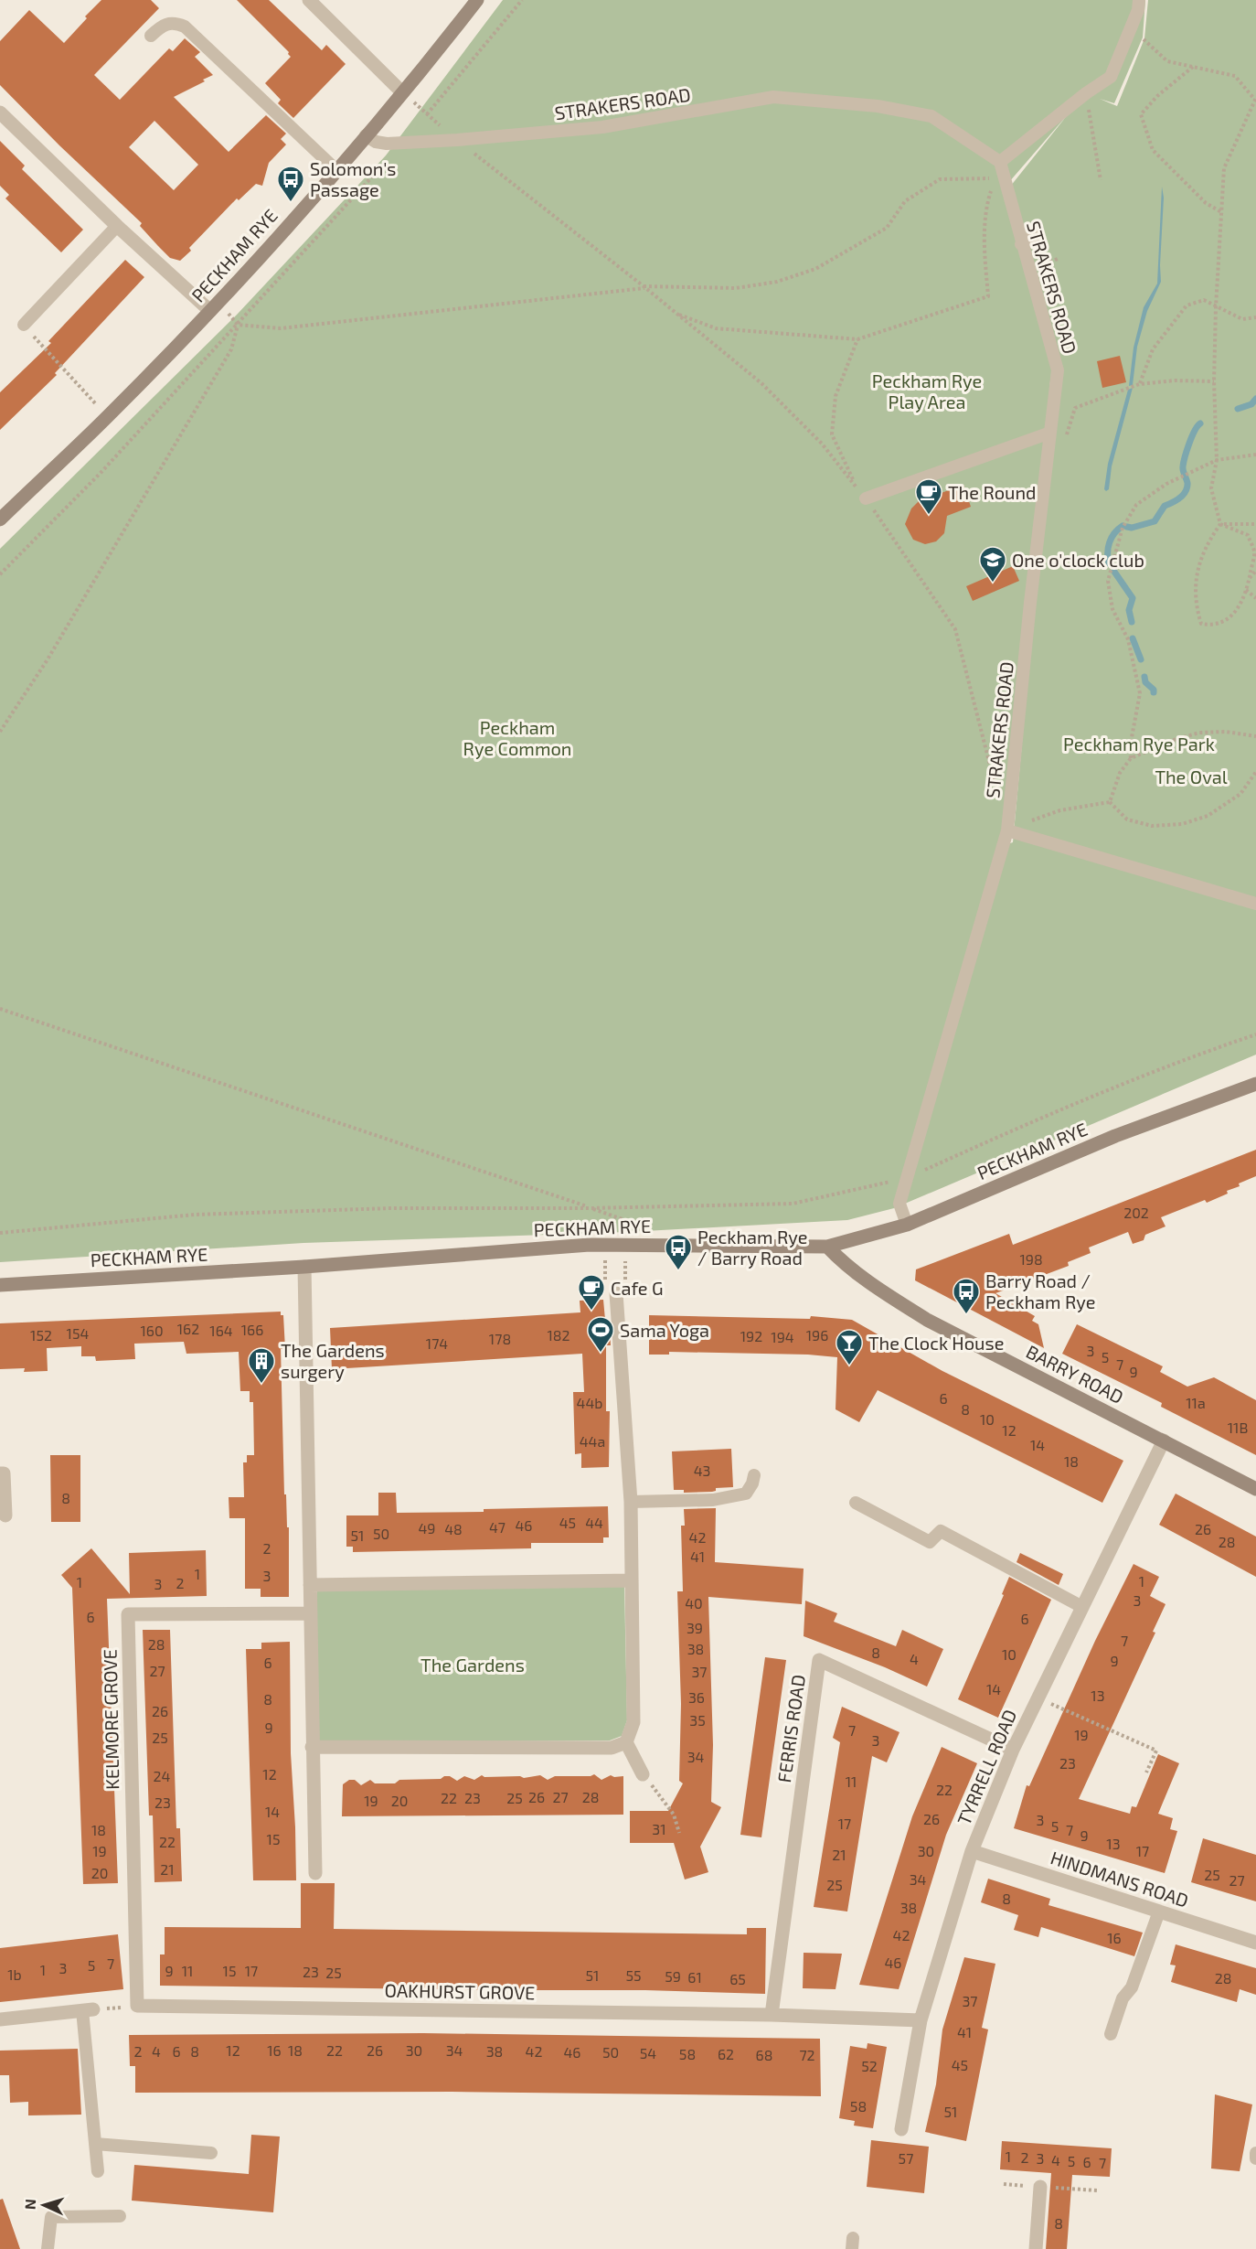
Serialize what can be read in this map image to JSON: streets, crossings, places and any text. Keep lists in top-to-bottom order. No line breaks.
{"streets":{"main road":["PECKHAM RYE","BARRY ROAD"],"street":["KELMORE GROVE","FERRIS ROAD","TYRRELL ROAD","HINDMANS ROAD","OAKHURST GROVE"],"lane":["STRAKERS ROAD"]},"crossings":[["STRAKERS ROAD","PECKHAM RYE"],["PECKHAM RYE","BARRY ROAD"],["BARRY ROAD","TYRRELL ROAD"],["KELMORE GROVE","OAKHURST GROVE"],["FERRIS ROAD","TYRRELL ROAD"],["FERRIS ROAD","OAKHURST GROVE"],["TYRRELL ROAD","HINDMANS ROAD"],["TYRRELL ROAD","OAKHURST GROVE"]],"parks":["Peckham Rye Play Area","Peckham Rye Common","Peckham Rye Park","The Oval","The Gardens"],"places":{"bus stop":["Solomon's Passage","Peckham Rye / Barry Road","Barry Road / Peckham Rye"],"cafe":["The Round","Cafe G"],"school or university":["One o'clock club"],"sports":["Sama Yoga"],"bar":["The Clock House"],"building":["The Gardens surgery"]},"house_numbers":["202","198","162","166","160","164","154","152","182","196","192","194","178","174","3","5","7","9","6","44b","11a","8","10","11B","12","44a","14","18","43","8","45","44","46","47","49","48","26","50","51","42","28","2","41","1","3","1","1","2","3","3","40","6","6","39","7","28","38","8","10","4","9","6","27","37","14","13","36","8","26","35","9","7","19","25","3","34","23","12","24","11","22","26","27","28","22","23","25","19","20","23","14","26","3","17","5","31","18","7","9","15","22","13","19","30","17","21","21","20","25","34","27","25","8","38","42","16","46","7","5","3","1","9","11","15","17","23","25","1b","51","55","59","61","28","65","37","41","12","16","18","22","26","30","34","2","4","6","8","38","42","46","50","54","58","62","68","72","45","52","58","51","1","2","57","3","4","5","6","7","8"],"north":"left"}
